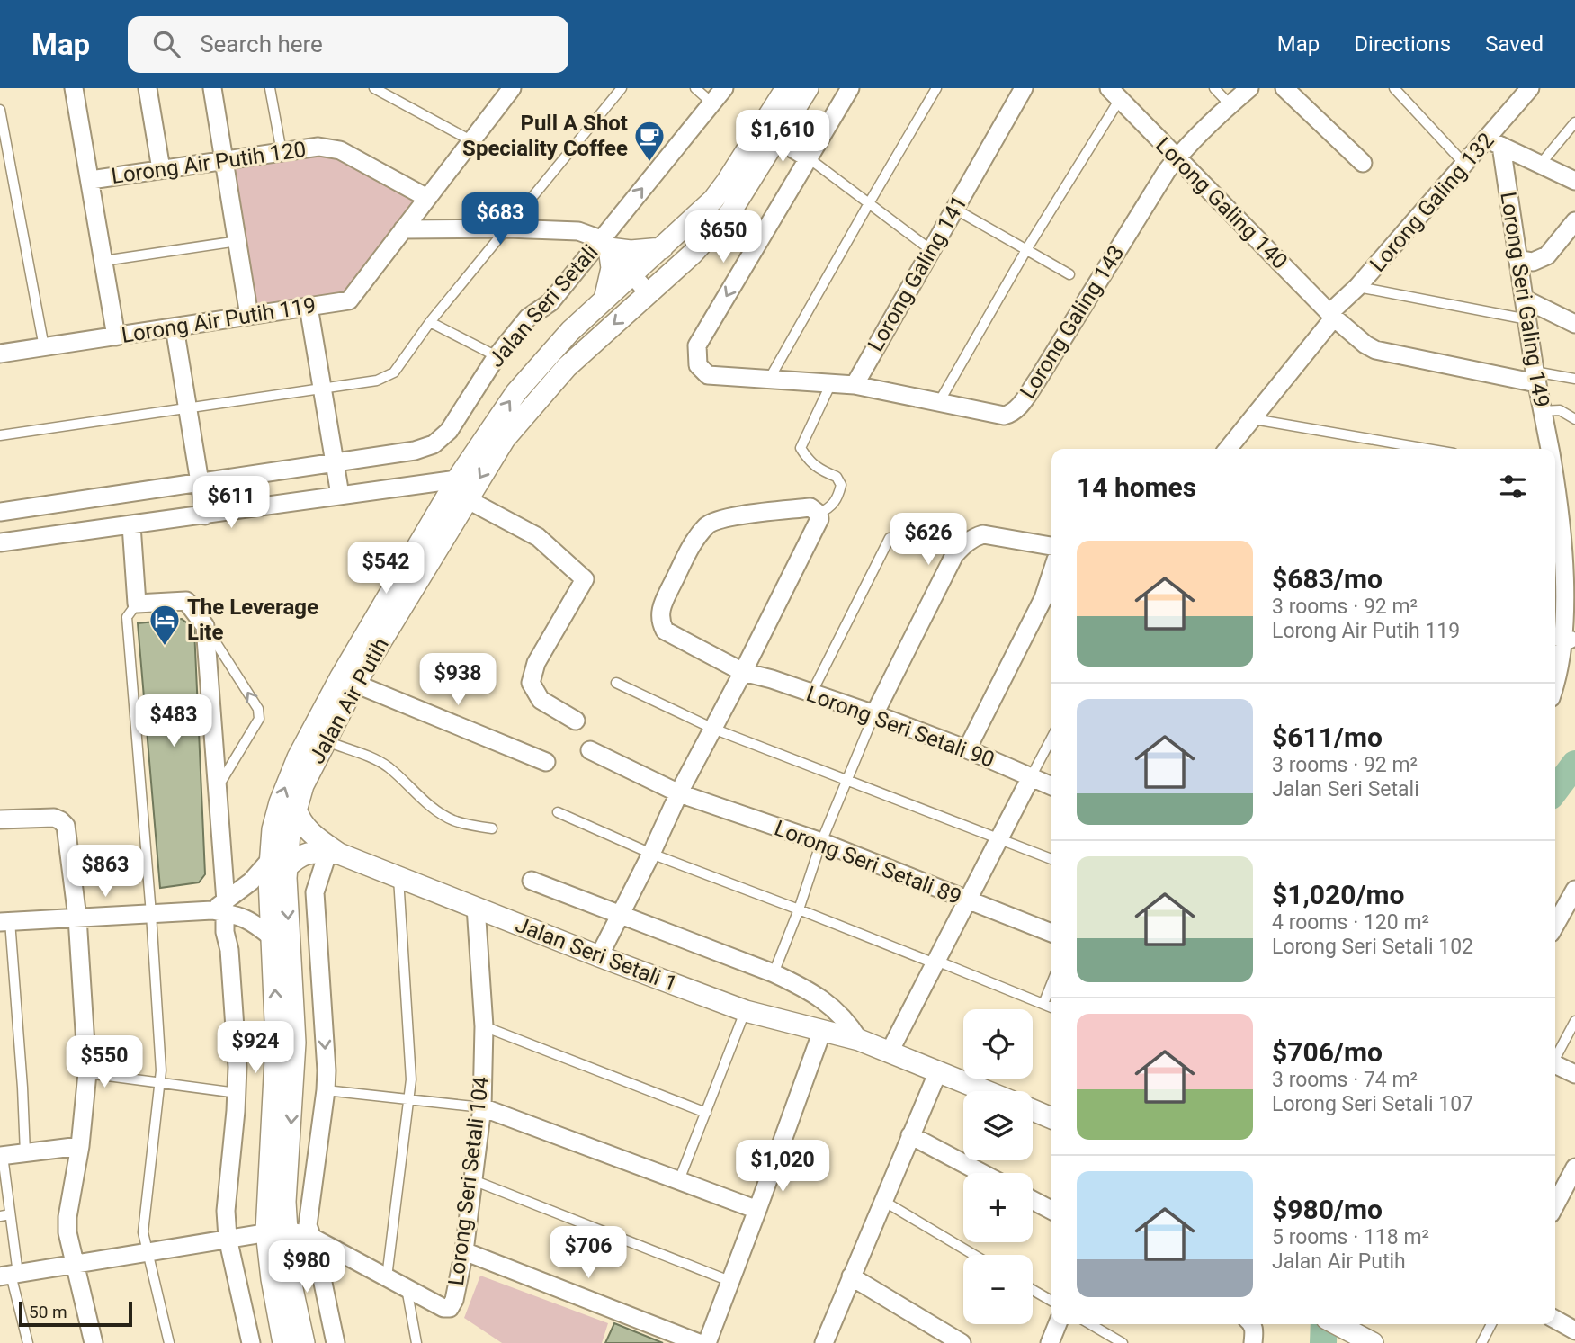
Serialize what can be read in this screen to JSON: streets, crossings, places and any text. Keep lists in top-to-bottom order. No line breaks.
{"streets":{"street":["Lorong Air Putih 120","Lorong Galing 132","Lorong Galing 140","Lorong Galing 141","Lorong Seri Galing 149","Jalan Seri Setali","Lorong Air Putih 119","Lorong Galing 143","Jalan Air Putih","Lorong Seri Setali 90","Lorong Seri Setali 89","Jalan Seri Setali 1","Lorong Seri Setali 104"]},"crossings":[["Lorong Air Putih 120","Lorong Air Putih 119"],["Lorong Galing 132","Lorong Galing 140"],["Lorong Galing 132","Lorong Seri Galing 149"],["Lorong Galing 140","Lorong Seri Galing 149"],["Lorong Galing 140","Lorong Galing 143"],["Lorong Galing 141","Lorong Galing 143"],["Jalan Air Putih","Jalan Seri Setali 1"],["Jalan Air Putih","Lorong Seri Setali 104"],["Jalan Seri Setali 1","Lorong Seri Setali 104"]],"places":{"cafe":["Pull A Shot Speciality Coffee"],"hotel":["The Leverage Lite"]},"scale_bar":"50 m","page":{"header":"Map","search":"Search here","nav":["Map","Directions","Saved"],"price":["$1,610","$683","$650","$611","$626","$542","$938","$483","$863","$924","$550","$1,020","$706","$980"],"heading":"14 homes","list":[{"name":"$683/mo","note":"3 rooms · 92 m² · Lorong Air Putih 119"},{"name":"$611/mo","note":"3 rooms · 92 m² · Jalan Seri Setali"},{"name":"$1,020/mo","note":"4 rooms · 120 m² · Lorong Seri Setali 102"},{"name":"$706/mo","note":"3 rooms · 74 m² · Lorong Seri Setali 107"},{"name":"$980/mo","note":"5 rooms · 118 m² · Jalan Air Putih"}],"map_buttons":["+","−"],"scale":"50 m"}}
